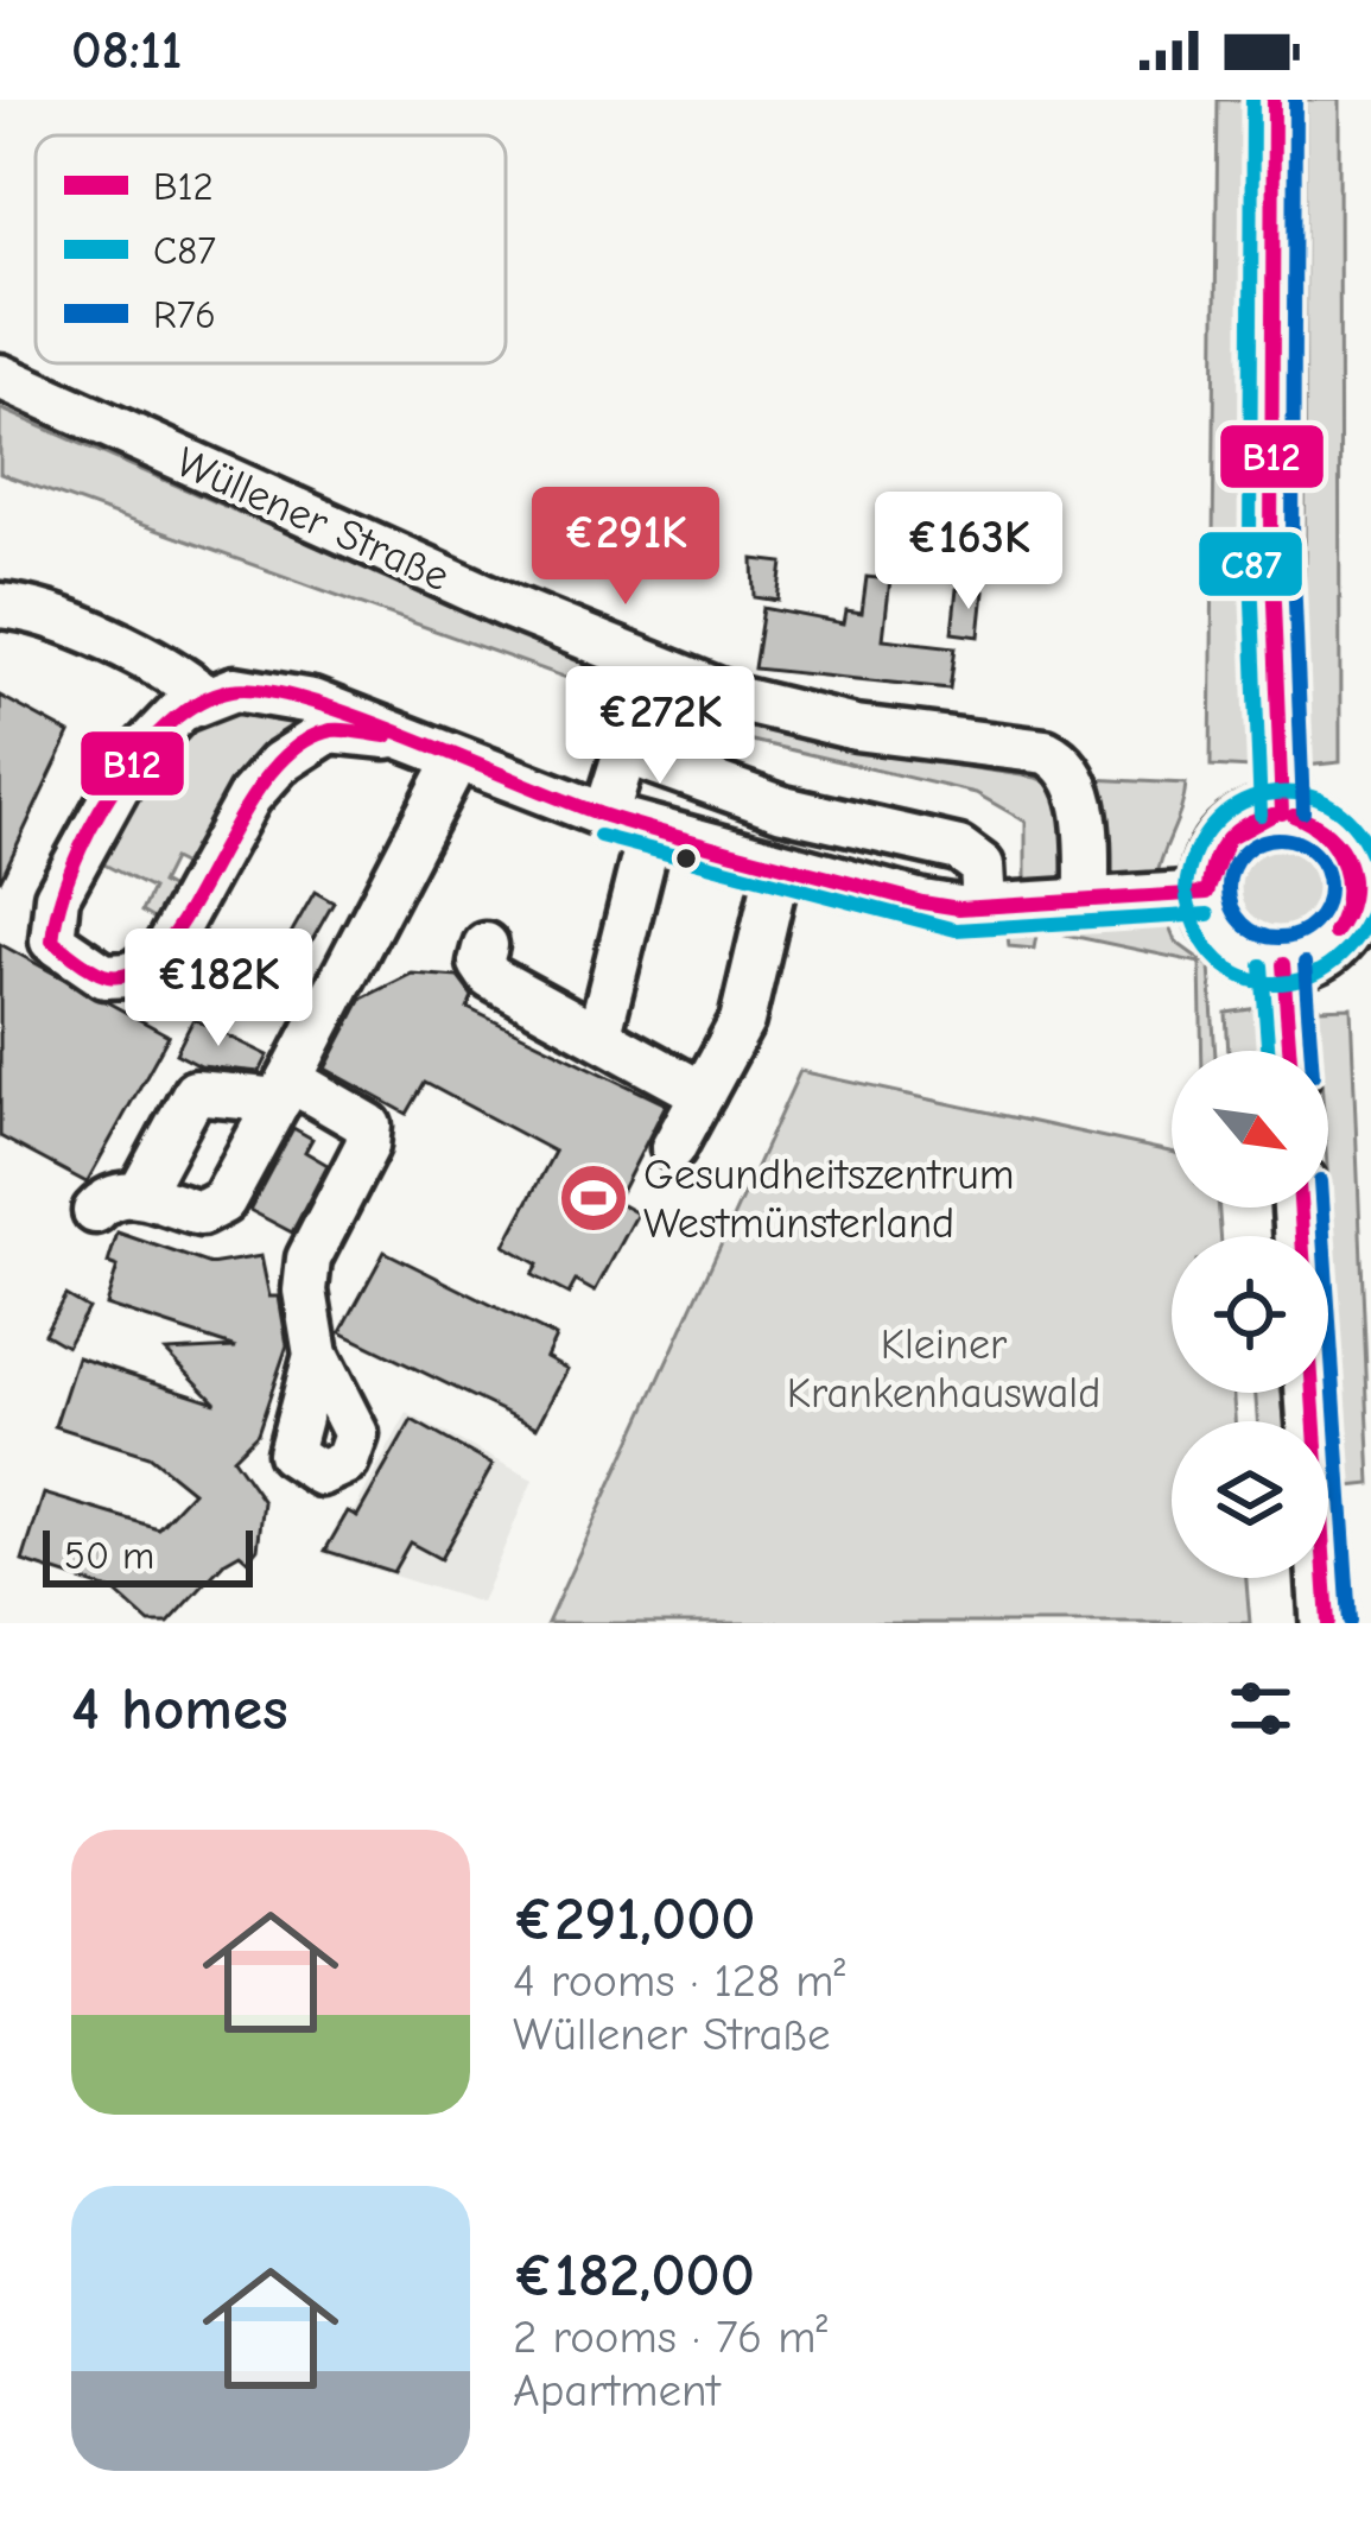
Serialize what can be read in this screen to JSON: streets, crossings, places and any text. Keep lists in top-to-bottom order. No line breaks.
{"streets":{"street":["Wüllener Straße"]},"parks":["Kleiner Krankenhauswald"],"places":{"sports":["Gesundheitszentrum Westmünsterland"]},"lines":["transit line B12","transit line C87","transit line R76"],"legend":["B12","C87","R76"],"scale_bar":"50 m","north":"bottom right","page":{"status":"08:11","price":["€291K","€163K","€272K","€182K"],"scale":"50 m","heading":"4 homes","list":[{"name":"€291,000","note":"4 rooms · 128 m² · Wüllener Straße"},{"name":"€182,000","note":"2 rooms · 76 m² · Apartment"}]}}
